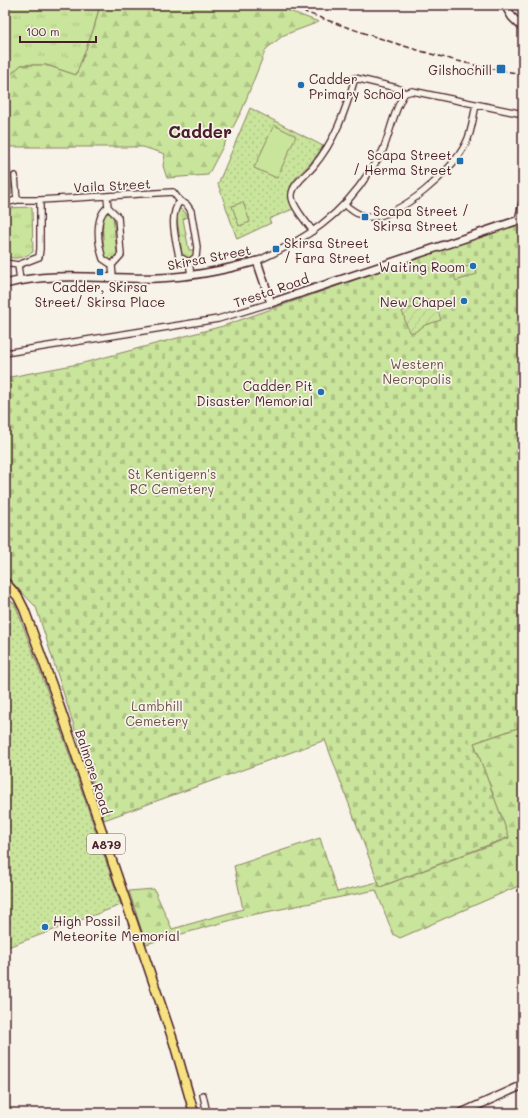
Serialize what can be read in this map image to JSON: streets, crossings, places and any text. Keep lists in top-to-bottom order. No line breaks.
{"streets":{"main road":["Balmore Road","A879"],"street":["Vaila Street","Skirsa Street","Tresta Road"]},"districts":["Cadder"],"parks":["Western Necropolis","St Kentigern's RC Cemetery","Lambhill Cemetery"],"places":{"transit":["Gilshochill","Scapa Street / Herma Street","Scapa Street / Skirsa Street","Skirsa Street / Fara Street","Cadder, Skirsa Street/ Skirsa Place"],"other":["Cadder Primary School","Waiting Room","New Chapel","Cadder Pit Disaster Memorial","High Possil Meteorite Memorial"]},"scale_bar":"100 m"}
